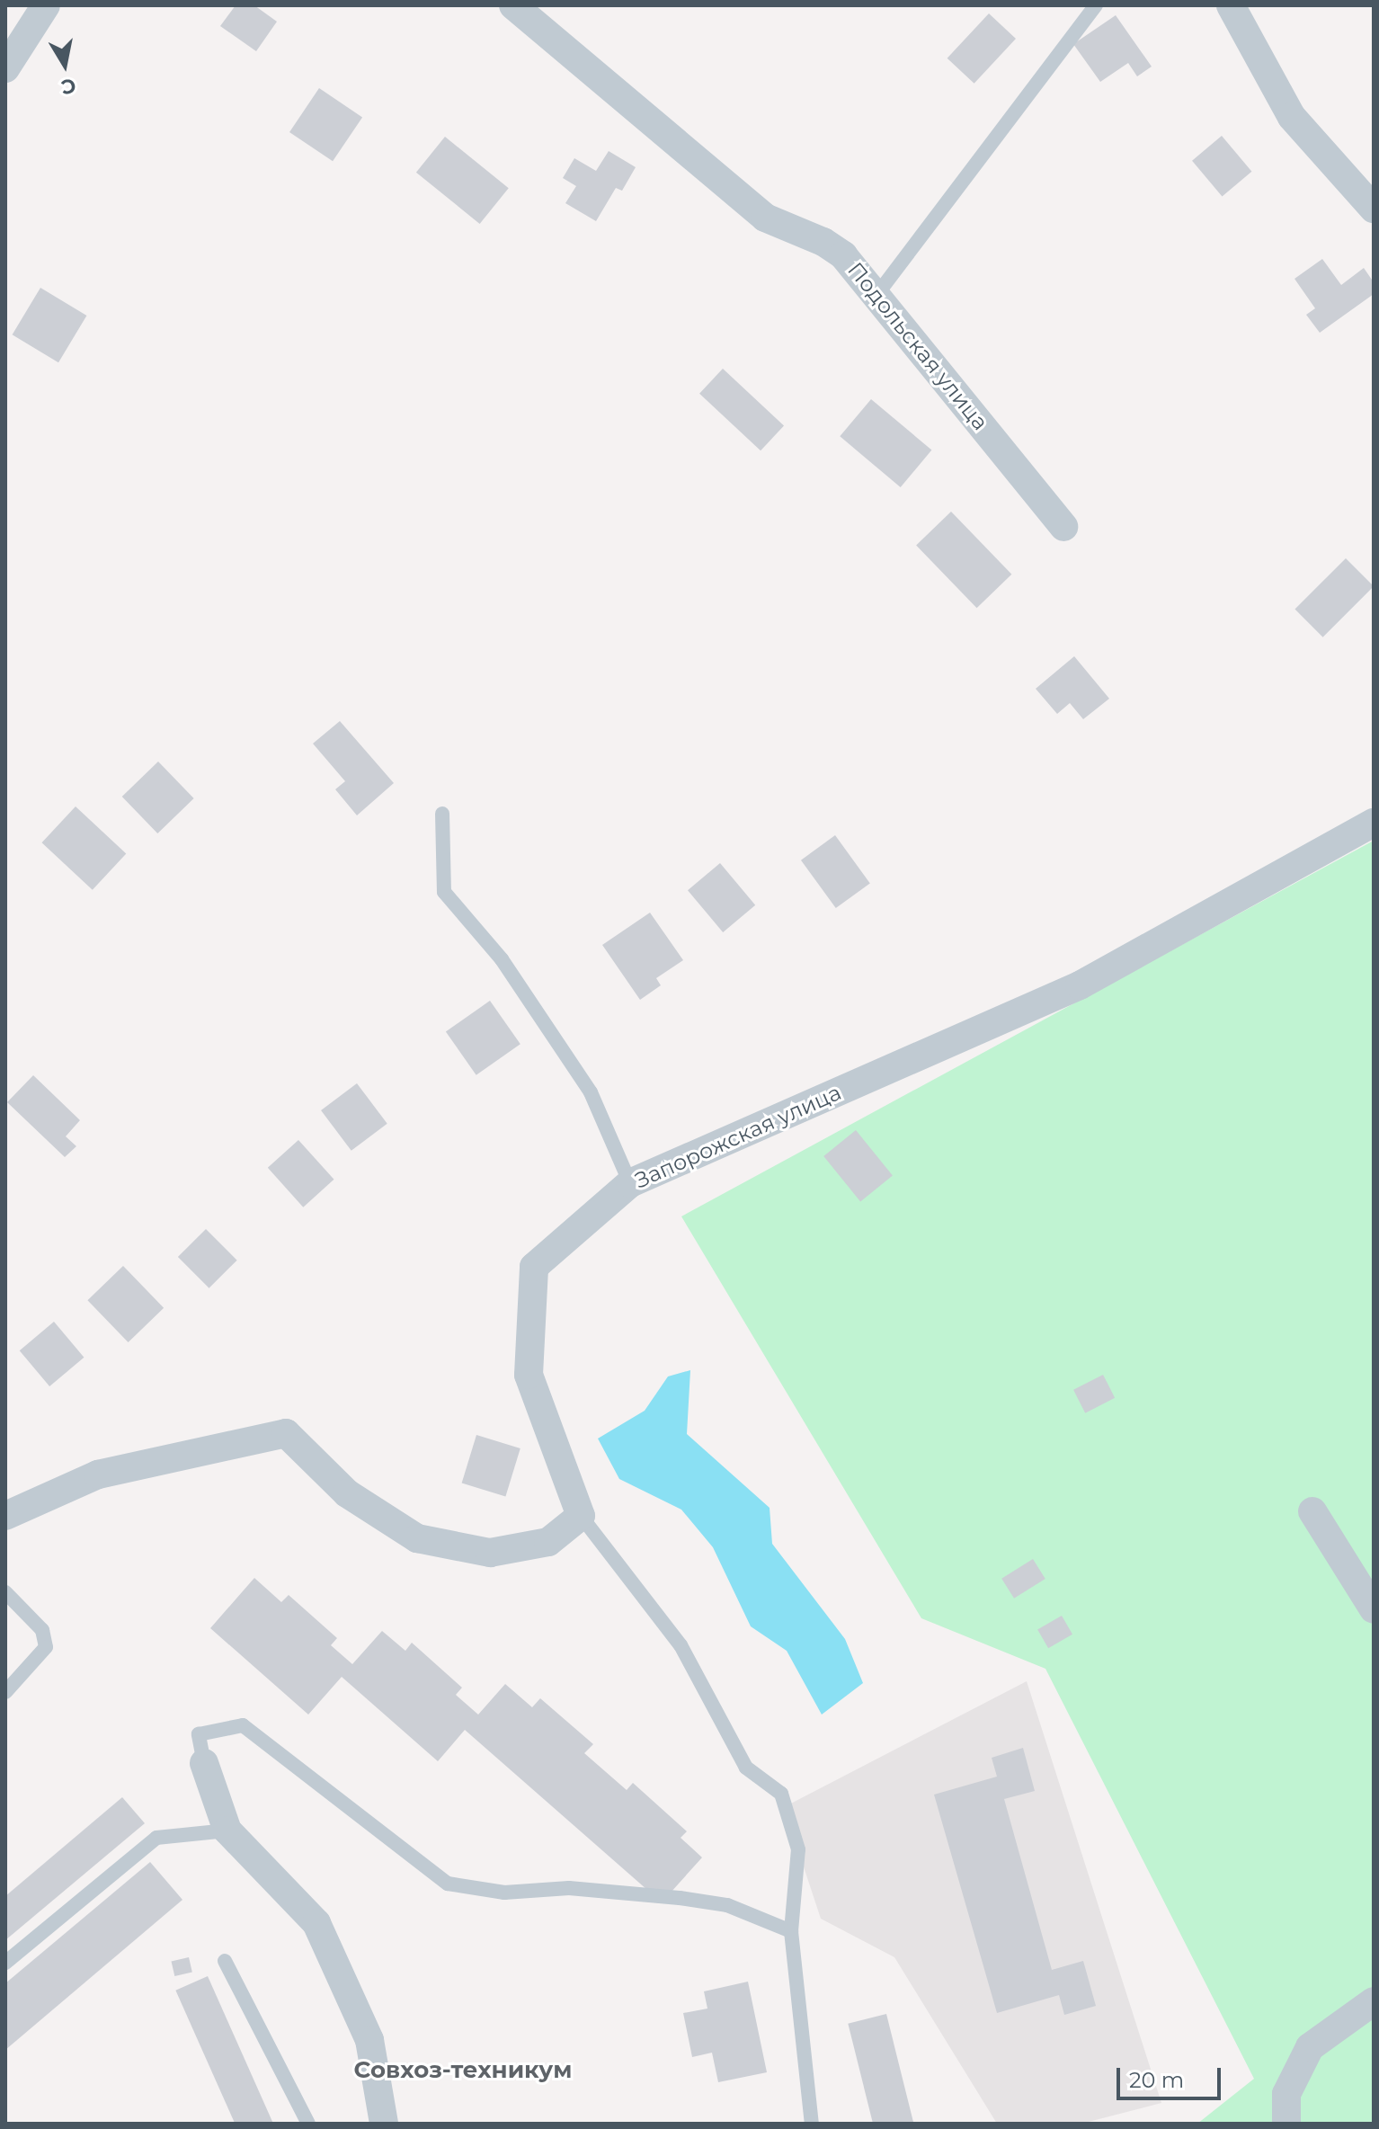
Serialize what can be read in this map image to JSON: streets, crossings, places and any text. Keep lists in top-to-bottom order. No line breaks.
{"streets":{"street":["Подольская улица","Запорожская улица"]},"districts":["Совхоз-техникум"],"scale_bar":"20 m","north":"bottom"}
